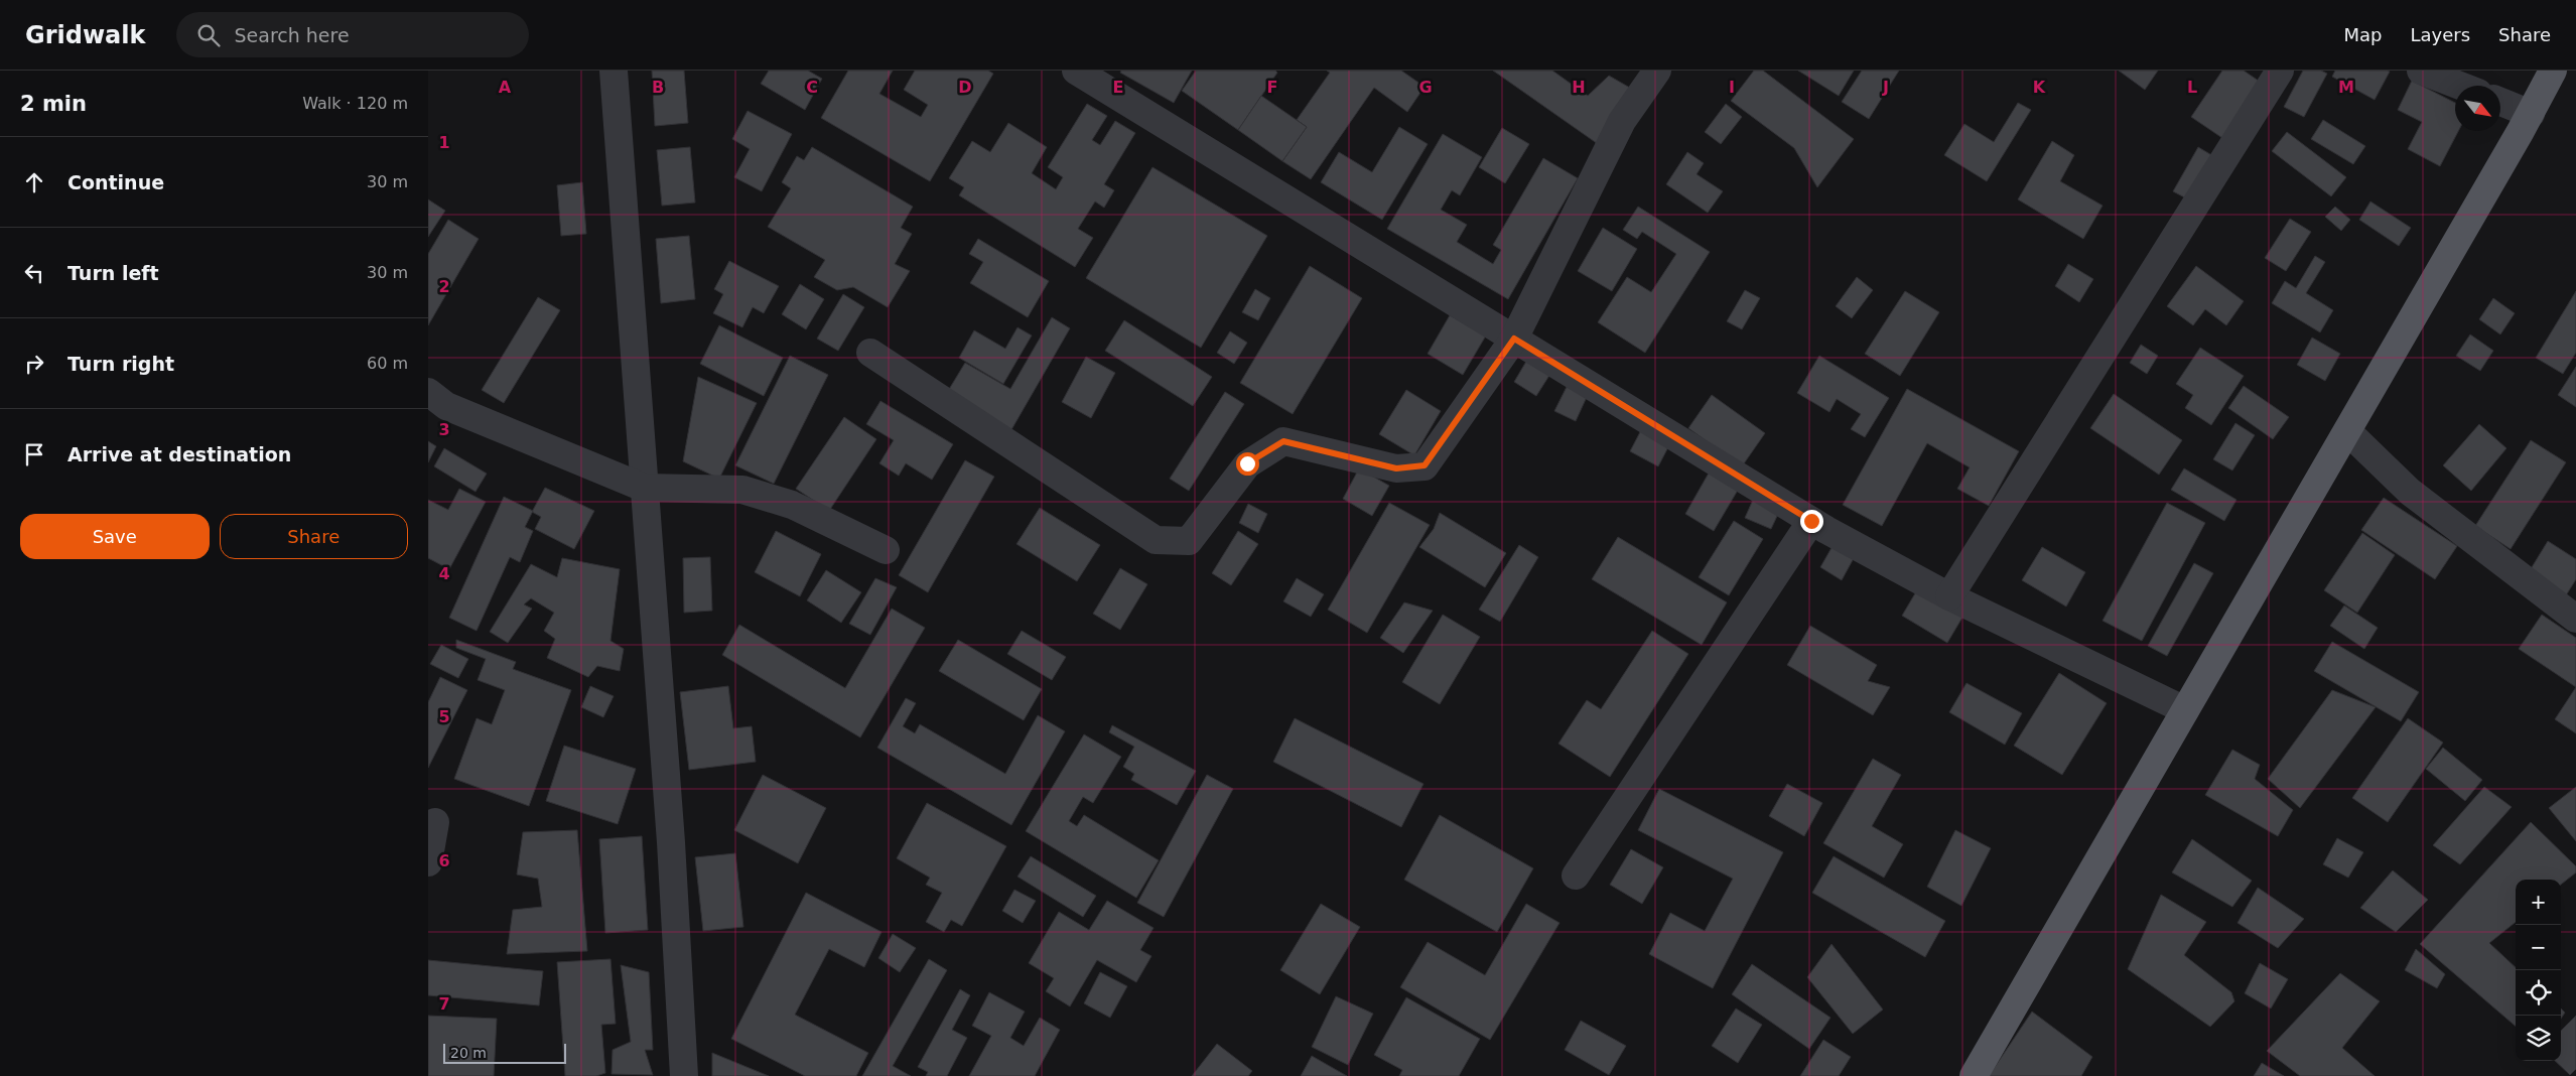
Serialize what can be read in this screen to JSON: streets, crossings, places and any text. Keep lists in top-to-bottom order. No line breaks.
{"scale_bar":"20 m","north":"bottom right","page":{"header":"Gridwalk","search":"Search here","nav":["Map","Layers","Share"],"heading":["2 min","Walk · 120 m"],"list":[["Continue","30 m"],["Turn left","30 m"],["Turn right","60 m"],"Arrive at destination"],"buttons":["Save","Share"],"map_buttons":["+","−"],"scale":"20 m"},"grid":{"columns":["A","B","C","D","E","F","G","H","I","J","K","L","M"],"rows":["1","2","3","4","5","6","7"]}}
